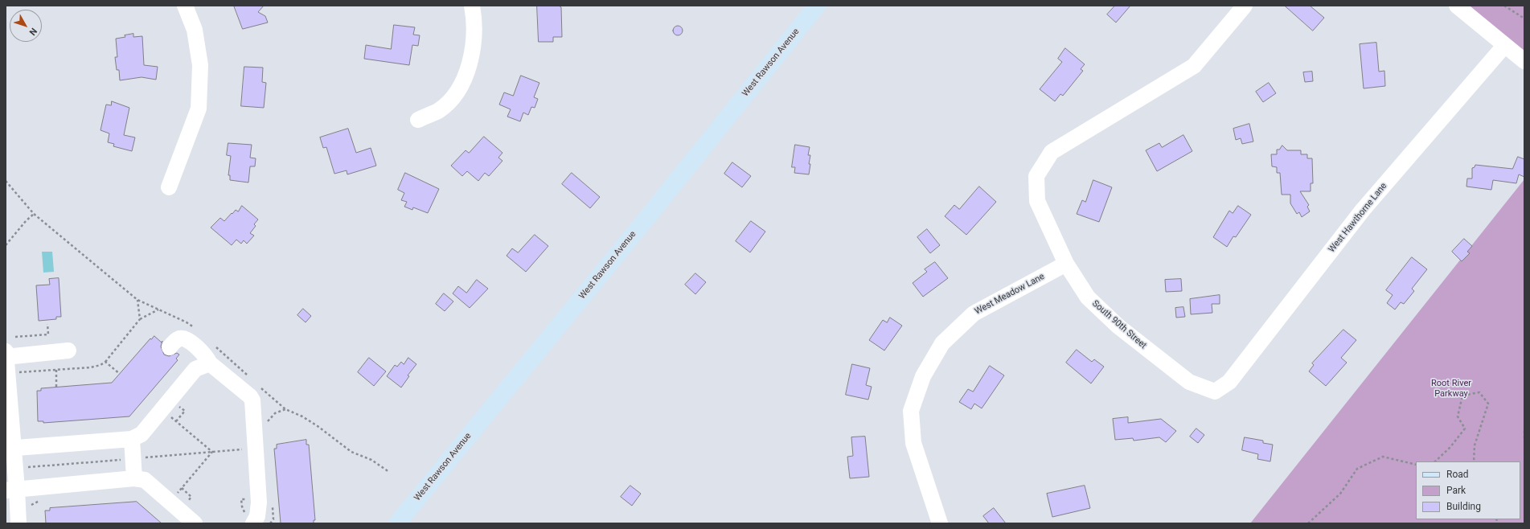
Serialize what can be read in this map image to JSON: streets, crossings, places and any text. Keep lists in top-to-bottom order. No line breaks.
{"streets":{"main road":["West Rawson Avenue"],"street":["West Hawthorne Lane","West Meadow Lane","South 90th Street"]},"crossings":[["West Hawthorne Lane","South 90th Street"],["West Meadow Lane","South 90th Street"]],"parks":["Root River Parkway"],"legend":["Road","Park","Building"],"north":"bottom right"}
